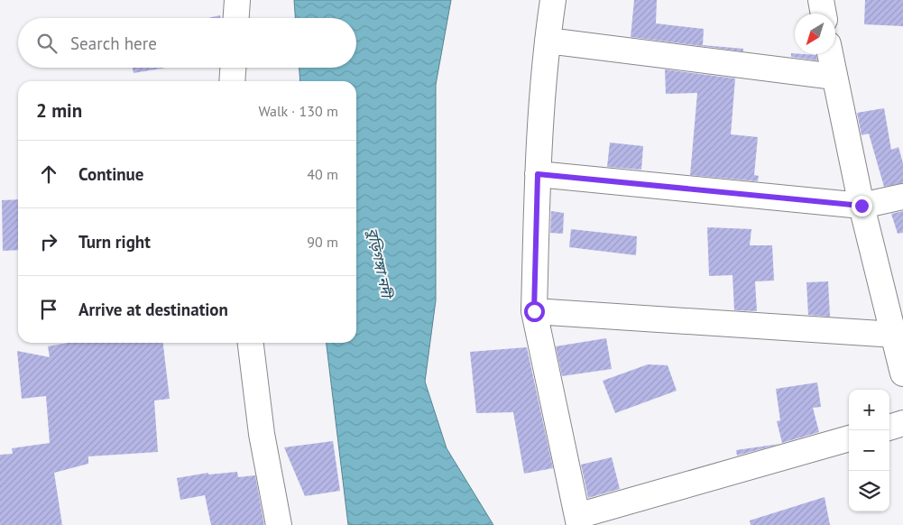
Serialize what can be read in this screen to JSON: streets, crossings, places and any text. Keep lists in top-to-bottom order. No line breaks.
{"water":["বুড়িগঙ্গা নদী"],"north":"bottom left","page":{"search":"Search here","heading":["2 min","Walk · 130 m"],"list":[["Continue","40 m"],["Turn right","90 m"],"Arrive at destination"],"map_buttons":["+","−"]}}
